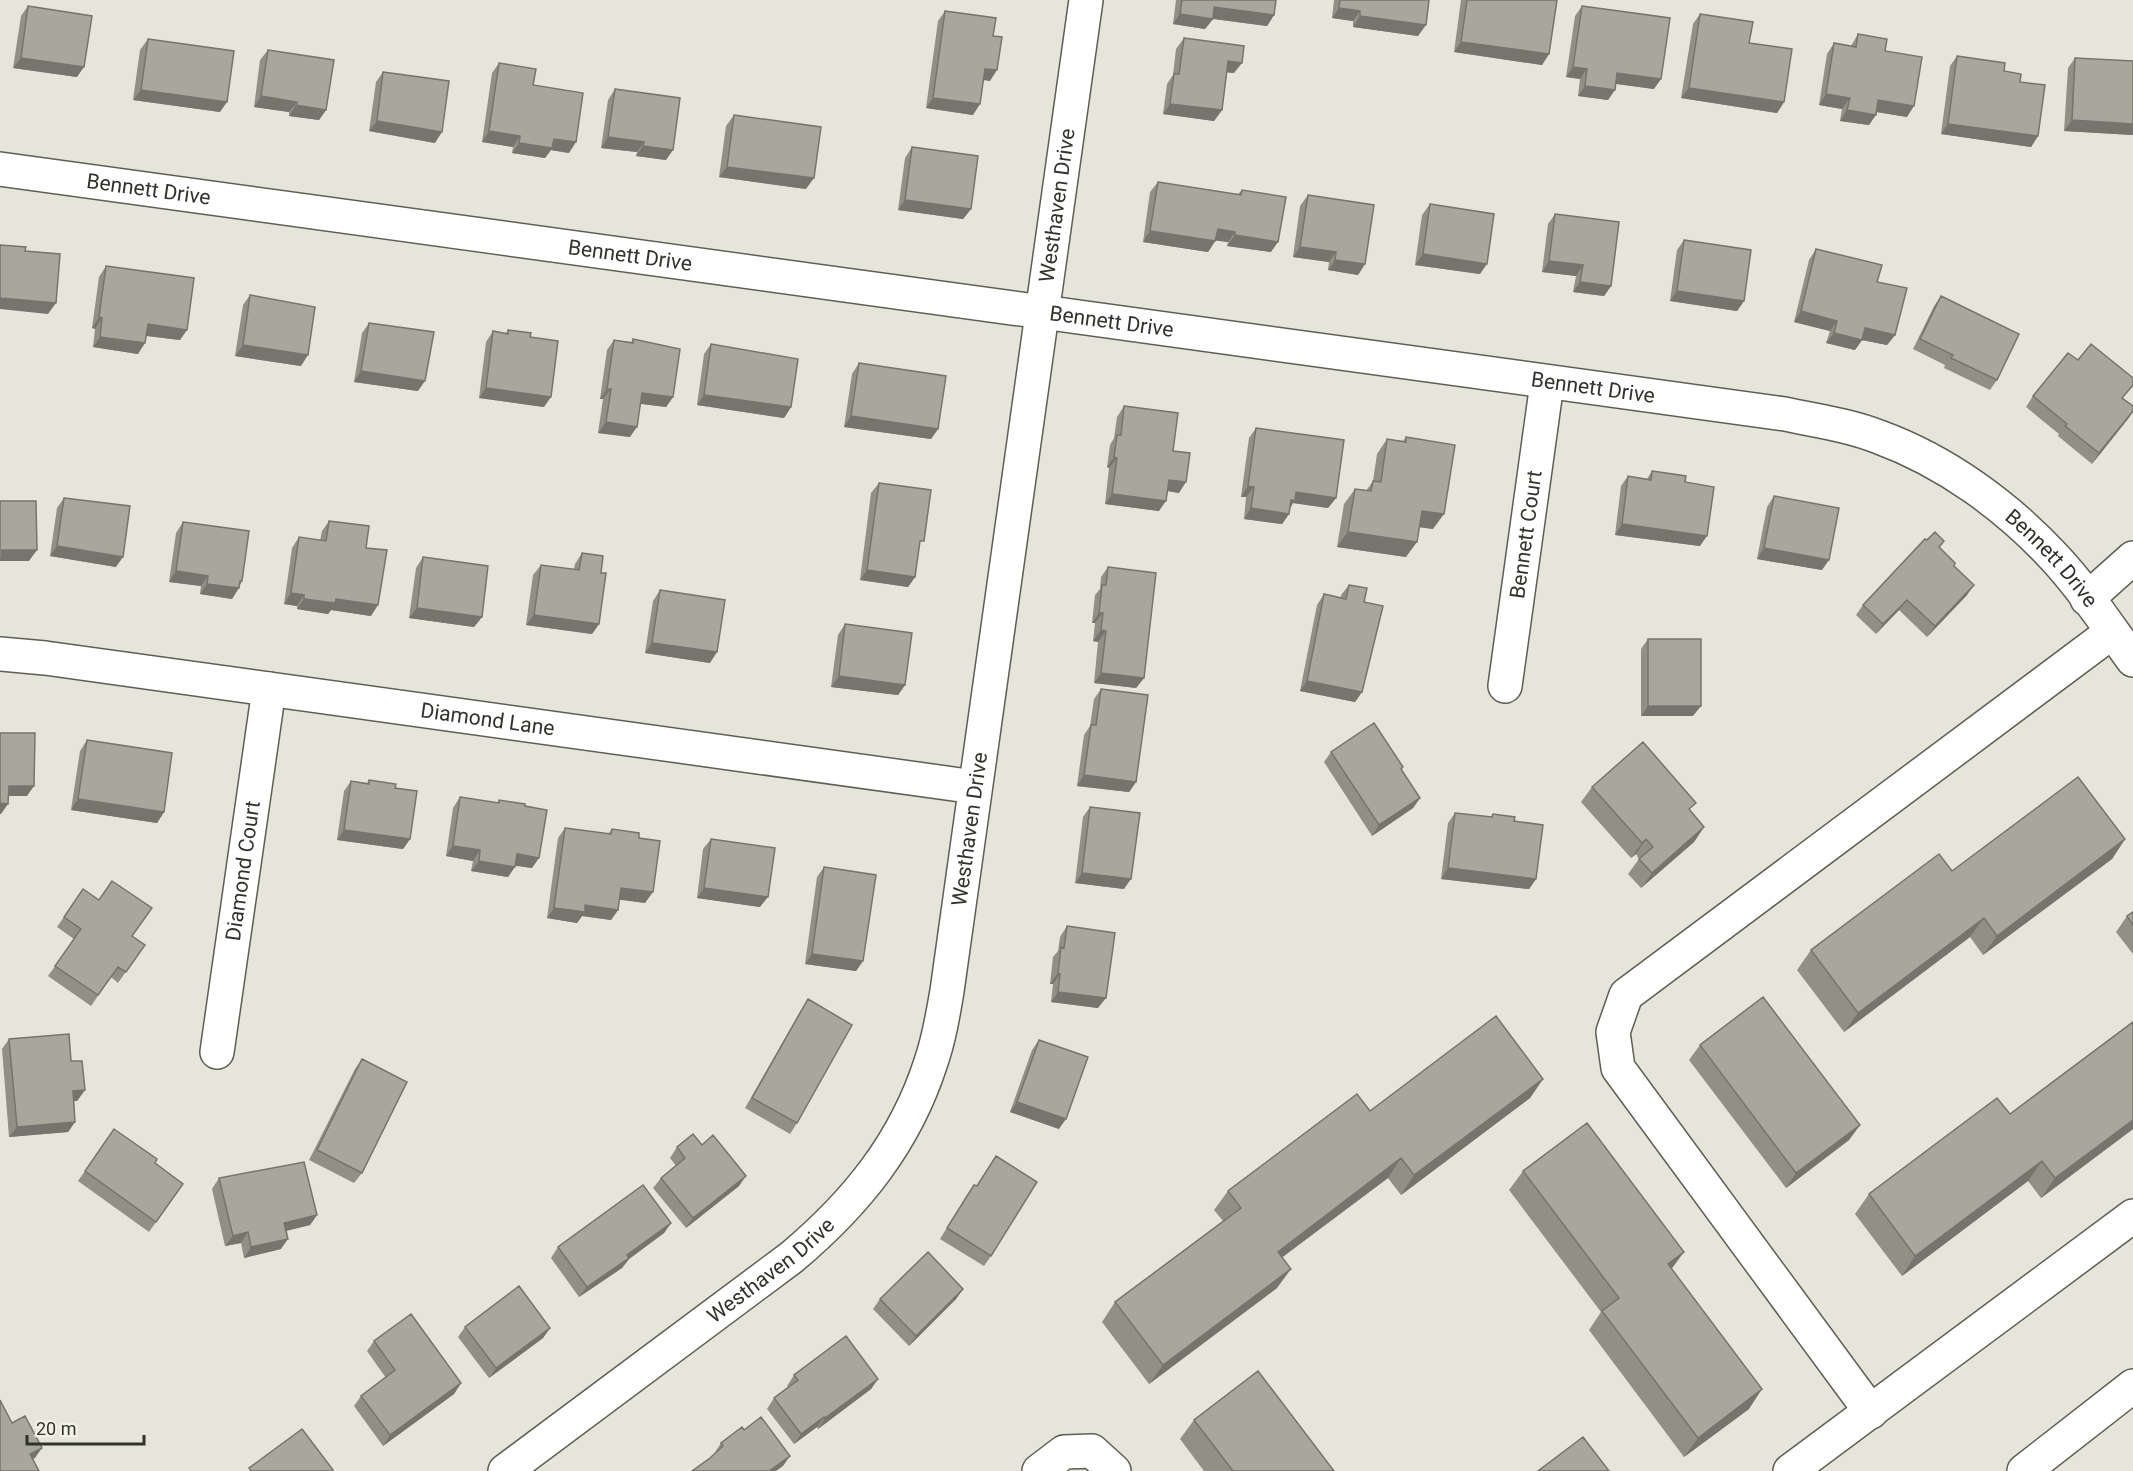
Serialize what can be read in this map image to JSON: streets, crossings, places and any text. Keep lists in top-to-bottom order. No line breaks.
{"streets":{"street":["Bennett Drive","Westhaven Drive","Bennett Court","Diamond Lane","Diamond Court"]},"crossings":[["Bennett Drive","Westhaven Drive"],["Bennett Drive","Bennett Court"],["Westhaven Drive","Diamond Lane"],["Diamond Lane","Diamond Court"]],"scale_bar":"20 m"}
